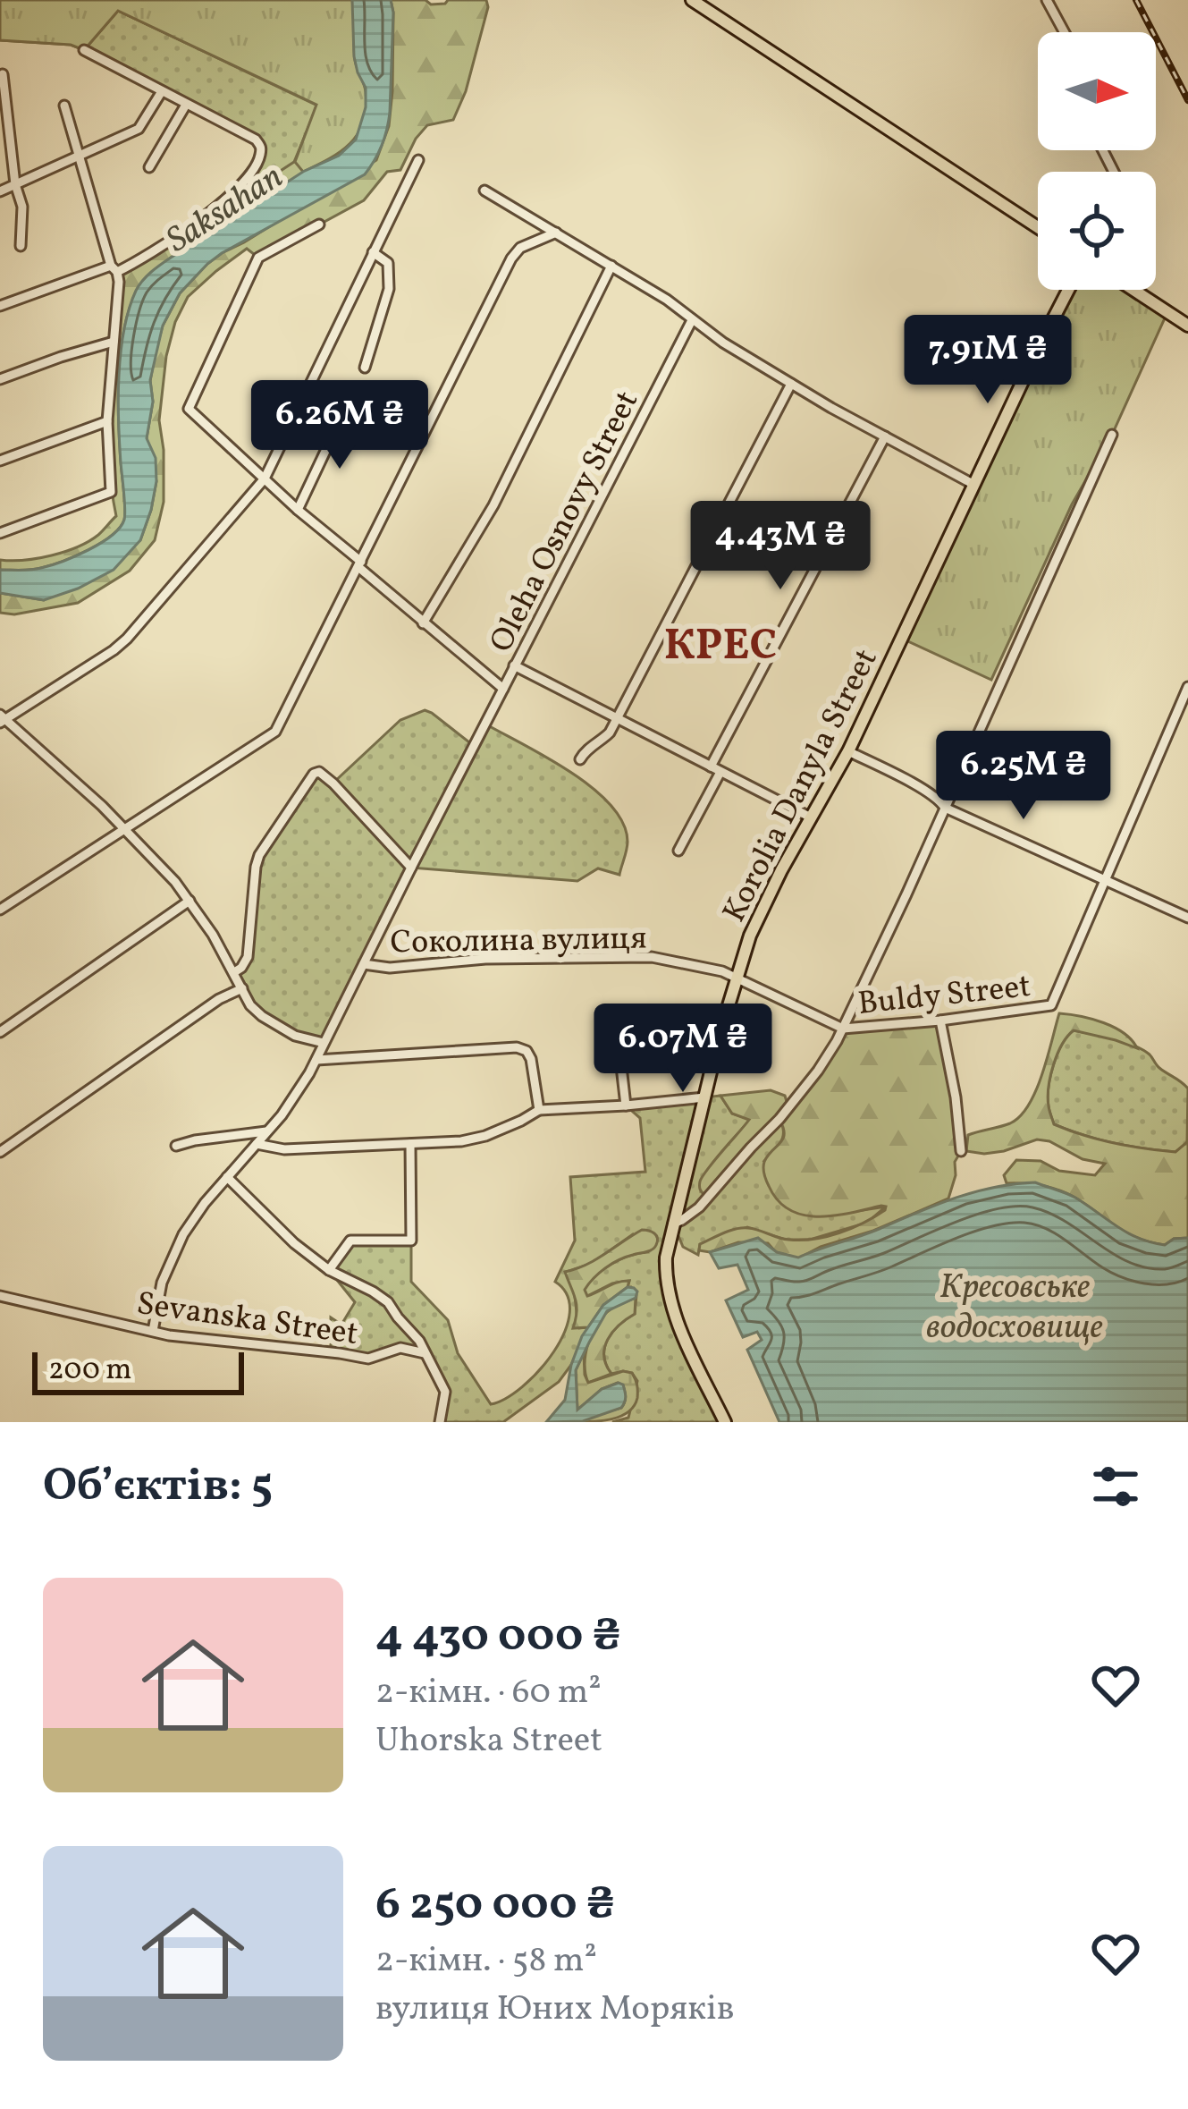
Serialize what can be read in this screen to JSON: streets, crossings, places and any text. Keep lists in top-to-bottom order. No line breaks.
{"streets":{"main road":["Korolia Danyla Street"],"street":["Oleha Osnovy Street","Соколина вулиця","Buldy Street","Sevanska Street"]},"crossings":[["Korolia Danyla Street","Соколина вулиця"],["Соколина вулиця","Buldy Street"]],"districts":["КРЕС"],"water":["Saksahan","Кресовське водосховище"],"scale_bar":"200 m","north":"right","page":{"price":["7.91M ₴","6.26M ₴","4.43M ₴","6.25M ₴","6.07M ₴"],"scale":"200 m","heading":"Об’єктів: 5","list":[{"name":"4 430 000 ₴","note":"2-кімн. · 60 m² · Uhorska Street"},{"name":"6 250 000 ₴","note":"2-кімн. · 58 m² · вулиця Юних Моряків"}]}}
